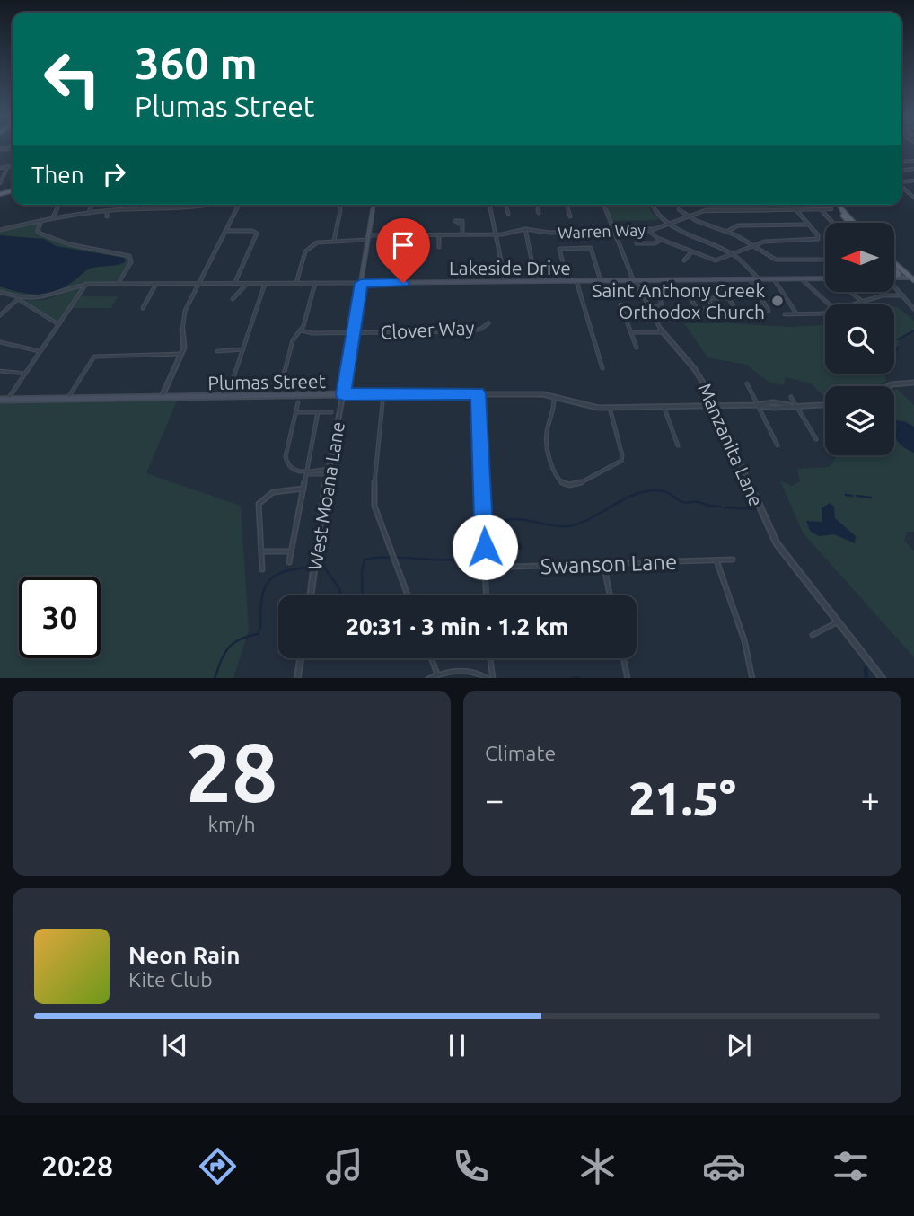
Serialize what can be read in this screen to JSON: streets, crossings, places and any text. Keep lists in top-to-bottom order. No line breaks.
{"streets":{"main road":["Lakeside Drive","Plumas Street","West Moana Lane"],"street":["Warren Way","Clover Way","Manzanita Lane","Swanson Lane"]},"crossings":[["Warren Way","Lakeside Drive"],["Warren Way","Manzanita Lane"],["Warren Way","West Moana Lane"],["Lakeside Drive","Manzanita Lane"],["Lakeside Drive","West Moana Lane"],["Clover Way","West Moana Lane"],["Plumas Street","Manzanita Lane"],["Plumas Street","West Moana Lane"]],"places":["Saint Anthony Greek Orthodox Church"],"north":"left","page":{"turn":["360 m","Plumas Street"],"then":"Then","limit":"30","trip":"20:31 · 3 min · 1.2 km","tile":[["28","km/h"],"Climate"],"heat":["−","21.5°","+"],"song":["Neon Rain","Kite Club"],"tabs":"20:28"}}
